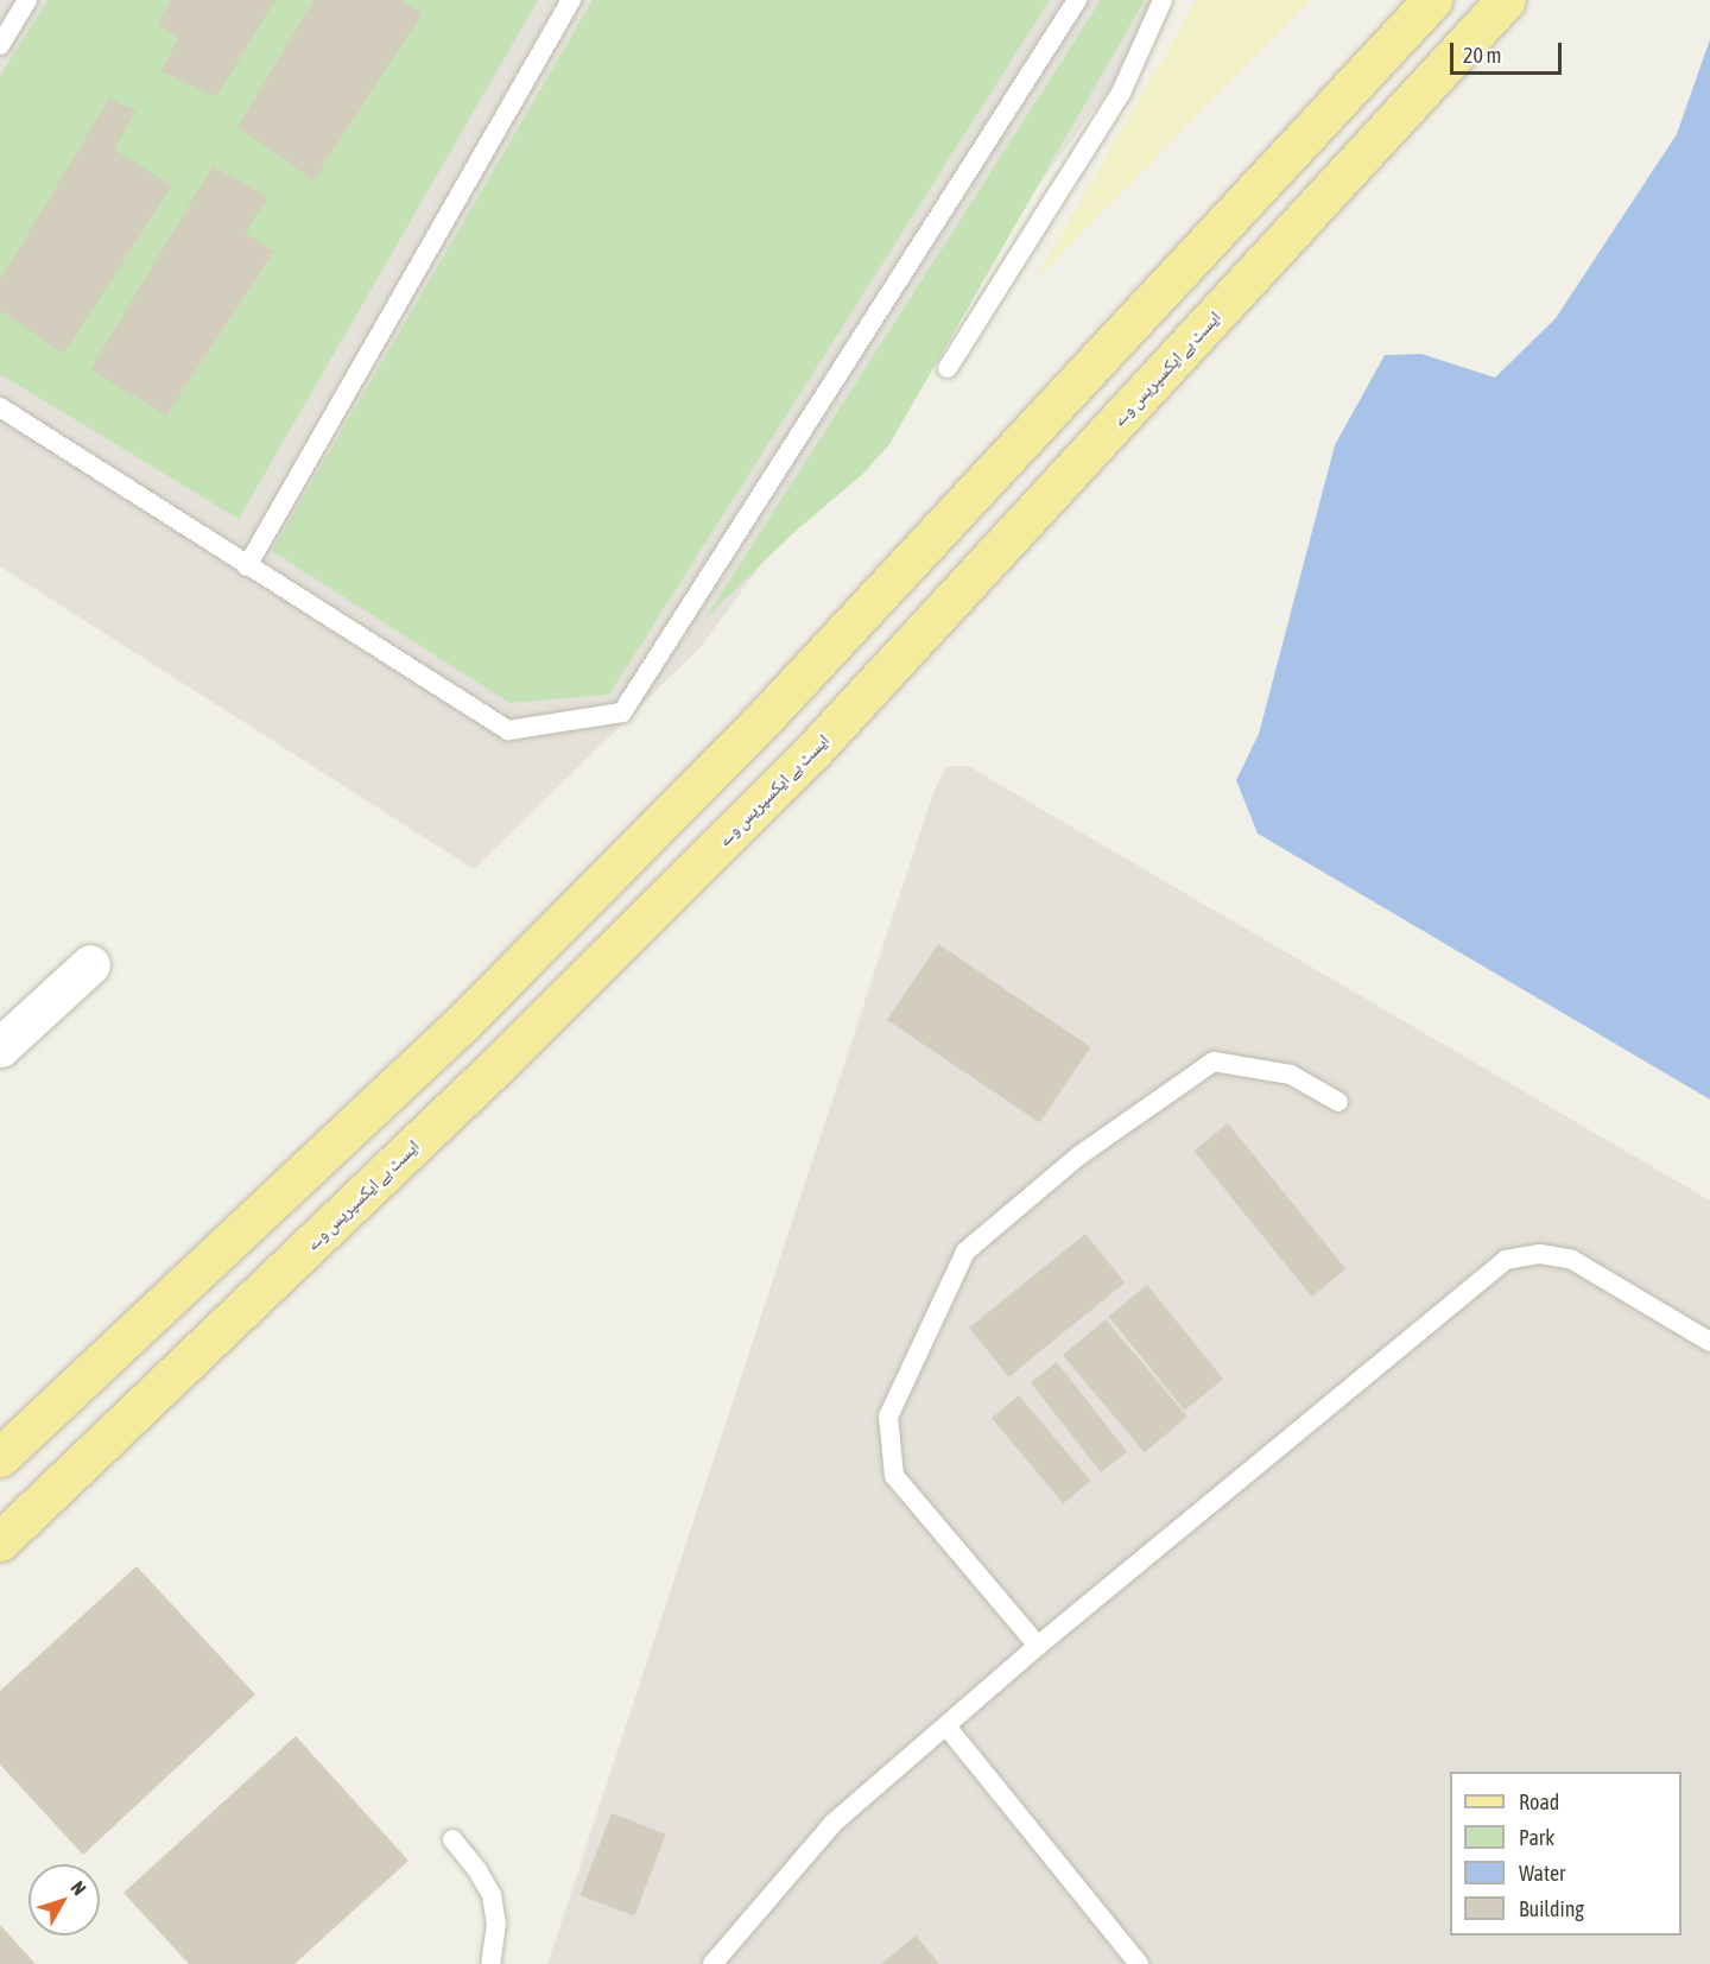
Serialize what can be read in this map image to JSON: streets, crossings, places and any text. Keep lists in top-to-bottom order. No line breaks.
{"streets":{"main road":["ایسٹ بے ایکسپریس وے"]},"legend":["Road","Park","Water","Building"],"scale_bar":"20 m","north":"top right"}
